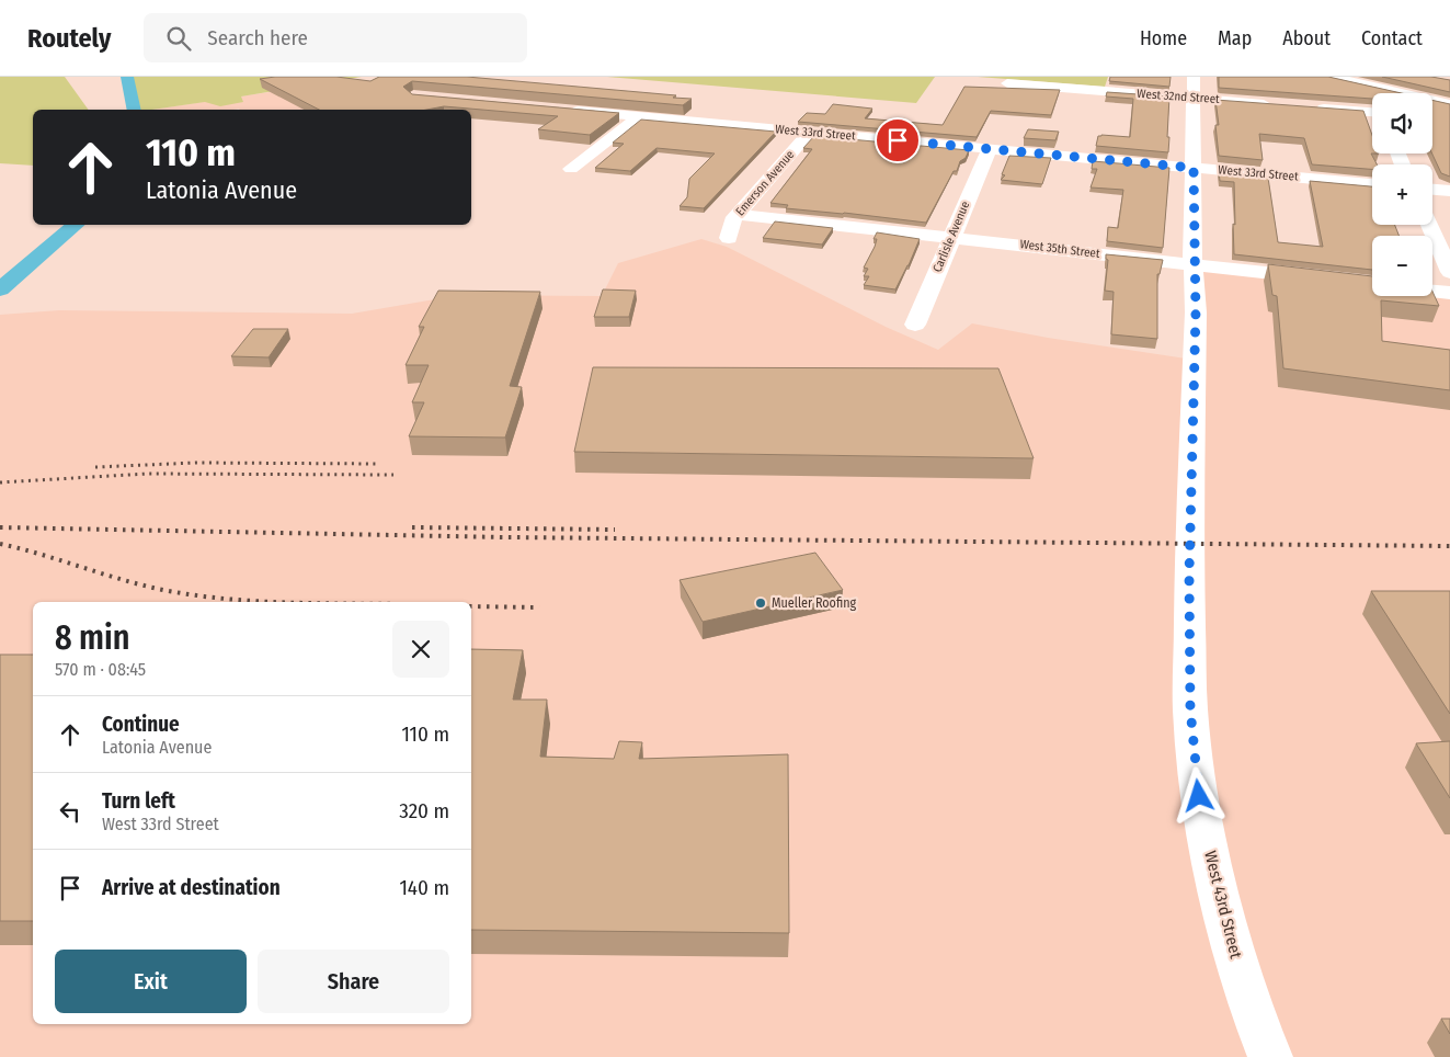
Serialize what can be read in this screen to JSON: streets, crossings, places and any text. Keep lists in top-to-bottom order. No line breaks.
{"streets":{"street":["West 32nd Street","West 33rd Street","Emerson Avenue","Carlisle Avenue","West 35th Street","West 43rd Street"]},"crossings":[["West 32nd Street","West 43rd Street"],["West 33rd Street","Emerson Avenue"],["West 33rd Street","Carlisle Avenue"],["West 33rd Street","West 43rd Street"],["Emerson Avenue","West 35th Street"],["Carlisle Avenue","West 35th Street"],["West 35th Street","West 43rd Street"]],"places":["Mueller Roofing"],"page":{"header":"Routely","search":"Search here","nav":["Home","Map","About","Contact"],"map_buttons":["+","−"],"turn":["110 m","Latonia Avenue"],"heading":["8 min","570 m · 08:45"],"list":[{"name":"Continue","note":"Latonia Avenue","value":"110 m"},{"name":"Turn left","note":"West 33rd Street","value":"320 m"},{"name":"Arrive at destination","value":"140 m"}],"buttons":["Exit","Share"]}}
